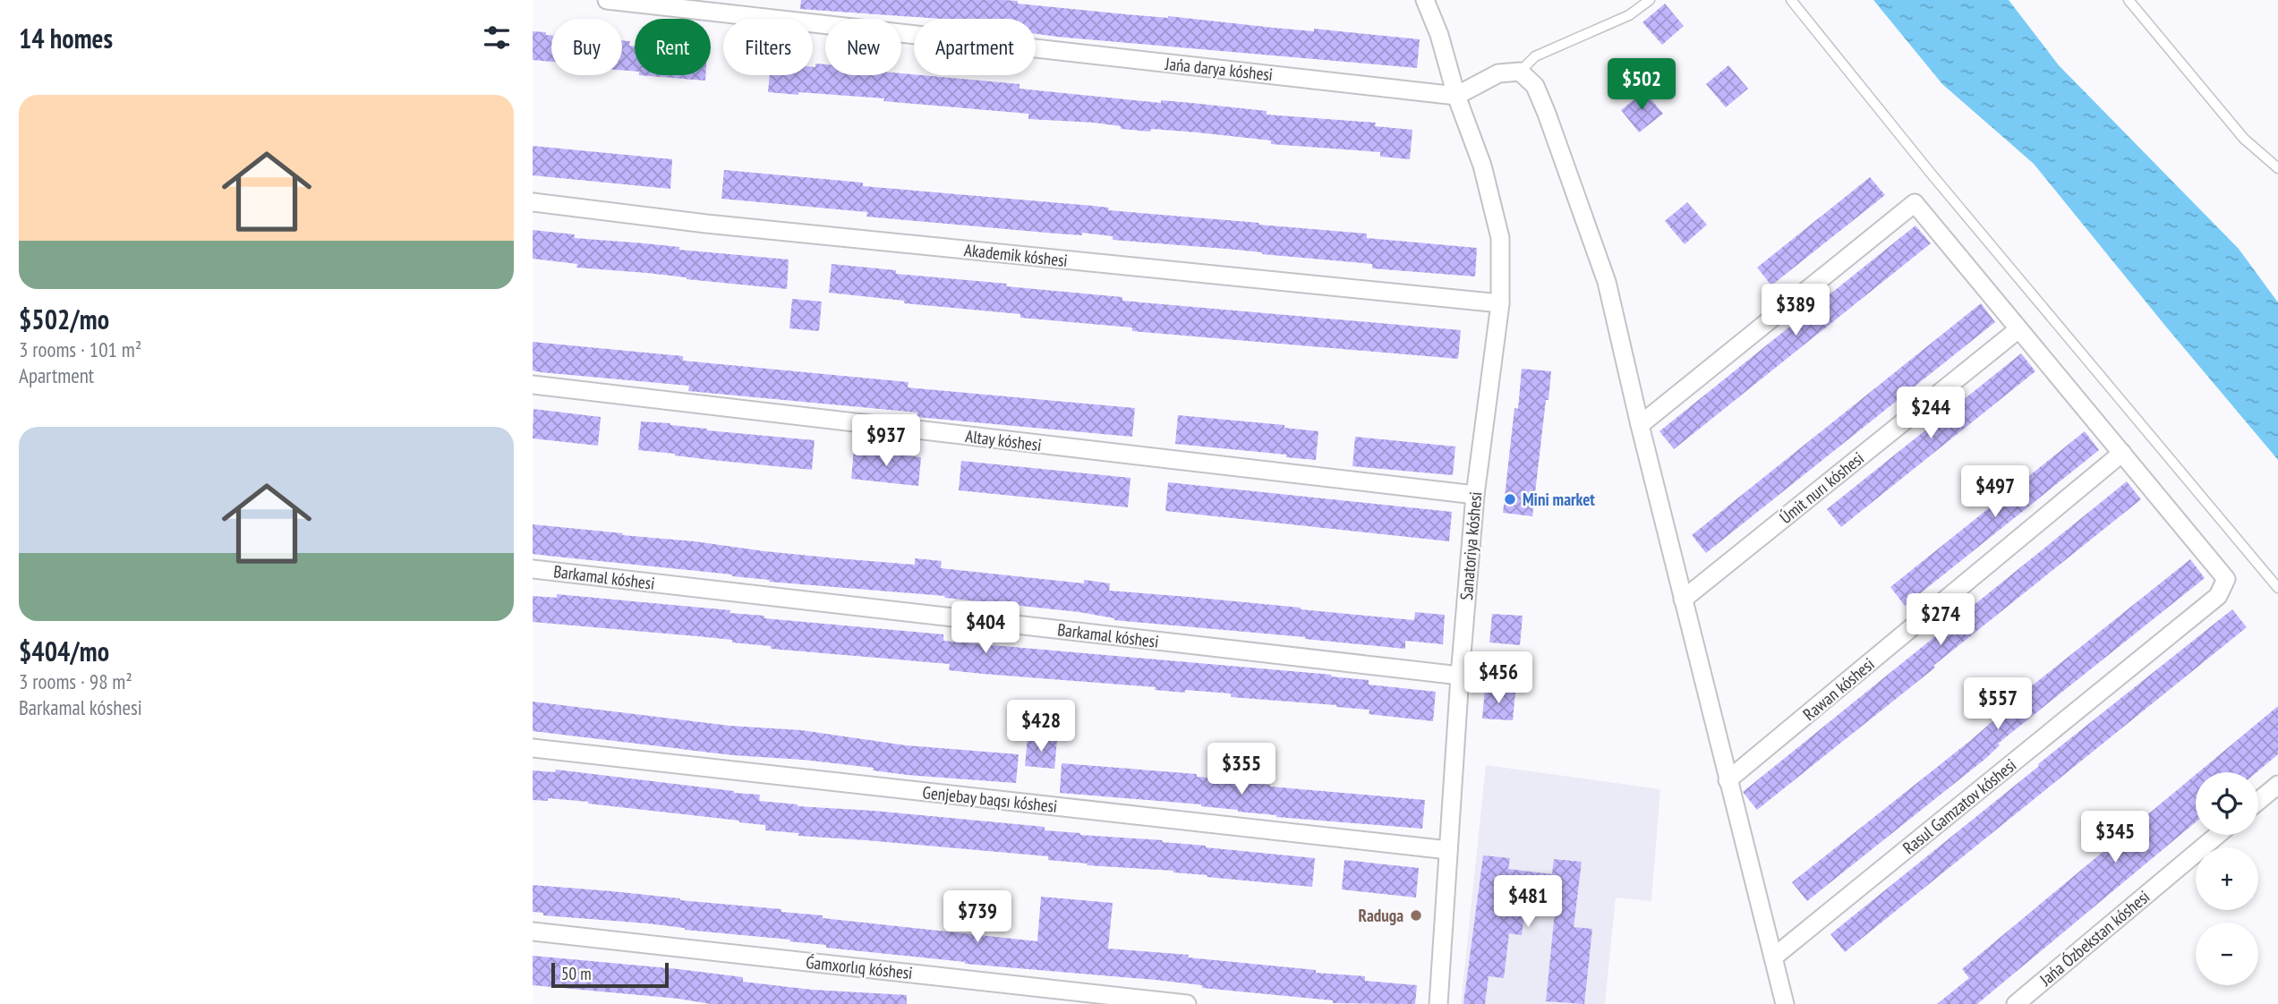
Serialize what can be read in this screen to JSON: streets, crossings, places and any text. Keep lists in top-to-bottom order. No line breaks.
{"streets":{"street":["Jańa darya kóshesi","Akademik kóshesi","Altay kóshesi","Úmit nurı kóshesi","Sanatoriya kóshesi","Barkamal kóshesi","Rawan kóshesi","Genjebay baqsı kóshesi","Rasul Gamzatov kóshesi","Jańa Ózbekstan kóshesi","Ǵamxorlıq kóshesi"]},"crossings":[["Jańa darya kóshesi","Sanatoriya kóshesi"],["Akademik kóshesi","Sanatoriya kóshesi"],["Altay kóshesi","Sanatoriya kóshesi"],["Sanatoriya kóshesi","Barkamal kóshesi"],["Sanatoriya kóshesi","Genjebay baqsı kóshesi"],["Rawan kóshesi","Rasul Gamzatov kóshesi"]],"places":["Mini market","Raduga"],"scale_bar":"50 m","page":{"heading":"14 homes","chip":["Buy","Rent","Filters","New","Apartment"],"price":["$502","$389","$244","$937","$497","$274","$404","$456","$557","$428","$355","$345","$481","$739"],"list":[{"name":"$502/mo","note":"3 rooms · 101 m² · Apartment"},{"name":"$404/mo","note":"3 rooms · 98 m² · Barkamal kóshesi"}],"map_buttons":["+","−"],"scale":"50 m"}}
